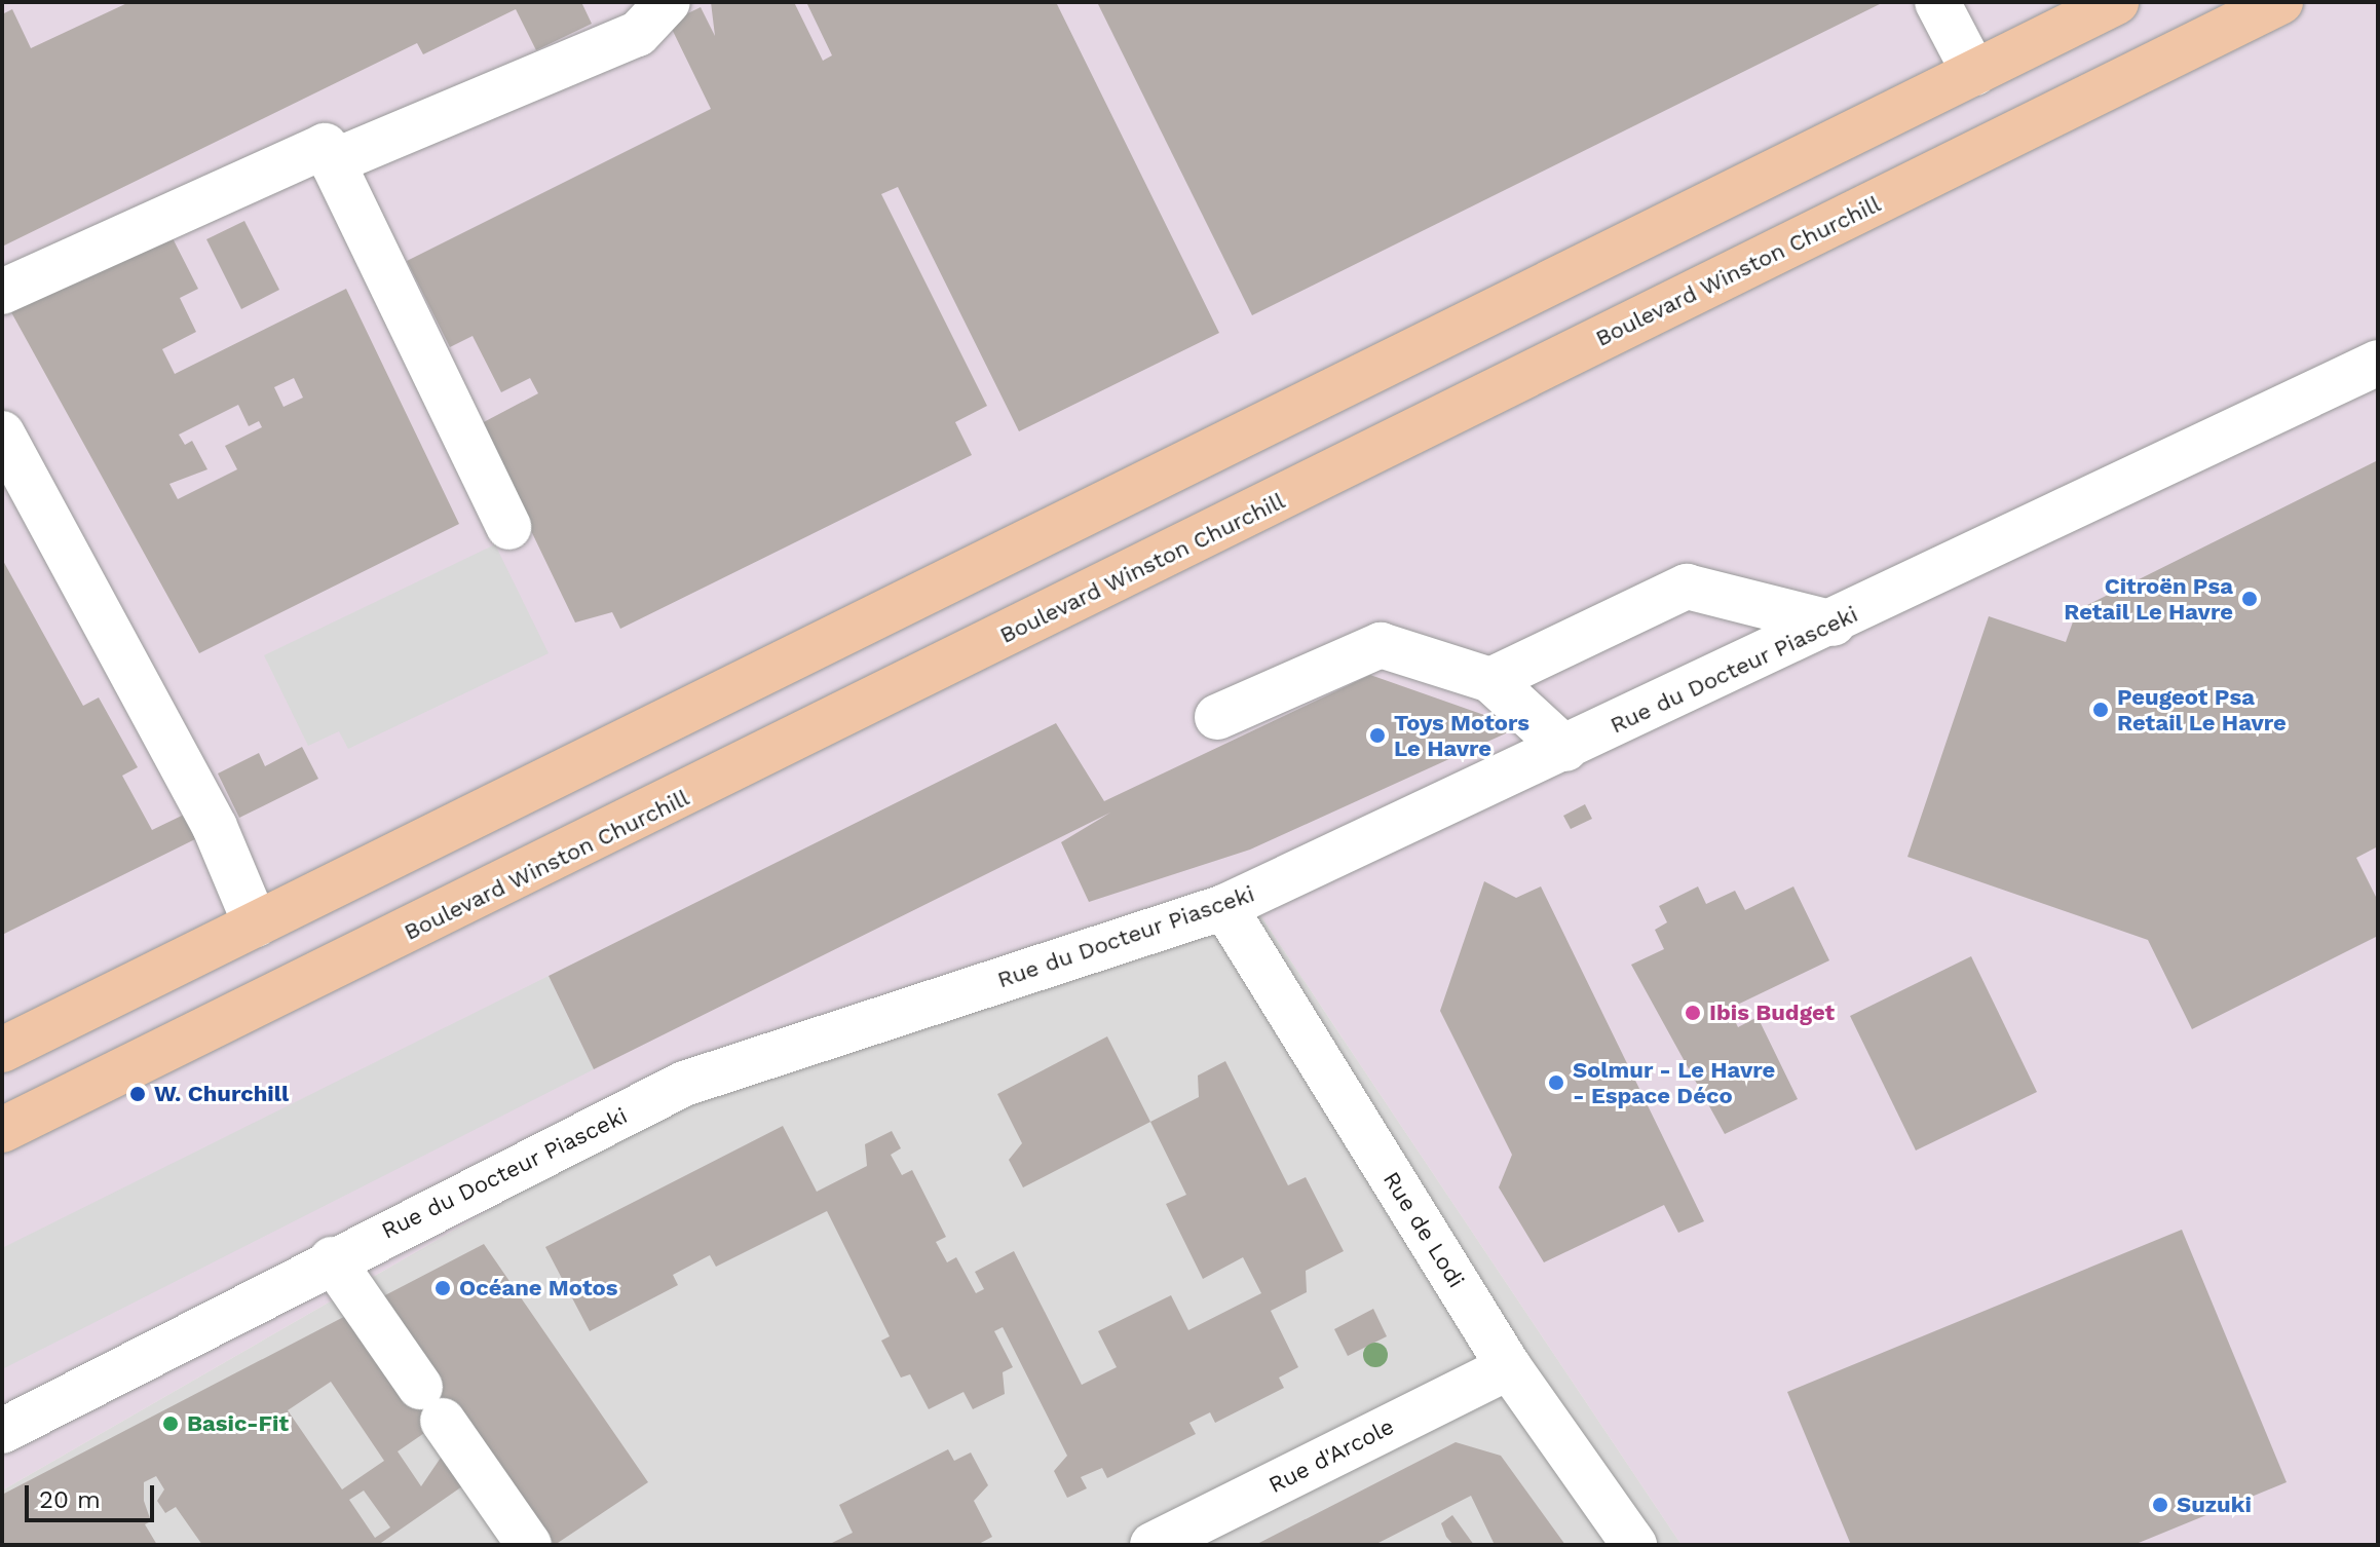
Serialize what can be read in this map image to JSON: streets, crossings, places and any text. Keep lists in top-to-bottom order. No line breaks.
{"streets":{"main road":["Boulevard Winston Churchill"],"street":["Rue du Docteur Piasceki","Rue de Lodi","Rue d'Arcole"]},"crossings":[["Rue du Docteur Piasceki","Rue de Lodi"],["Rue de Lodi","Rue d'Arcole"]],"places":["Citroën Psa Retail Le Havre","Peugeot Psa Retail Le Havre","Toys Motors Le Havre","Ibis Budget","Solmur - Le Havre - Espace Déco","W. Churchill","Océane Motos","Basic-Fit","Suzuki"],"scale_bar":"20 m"}
